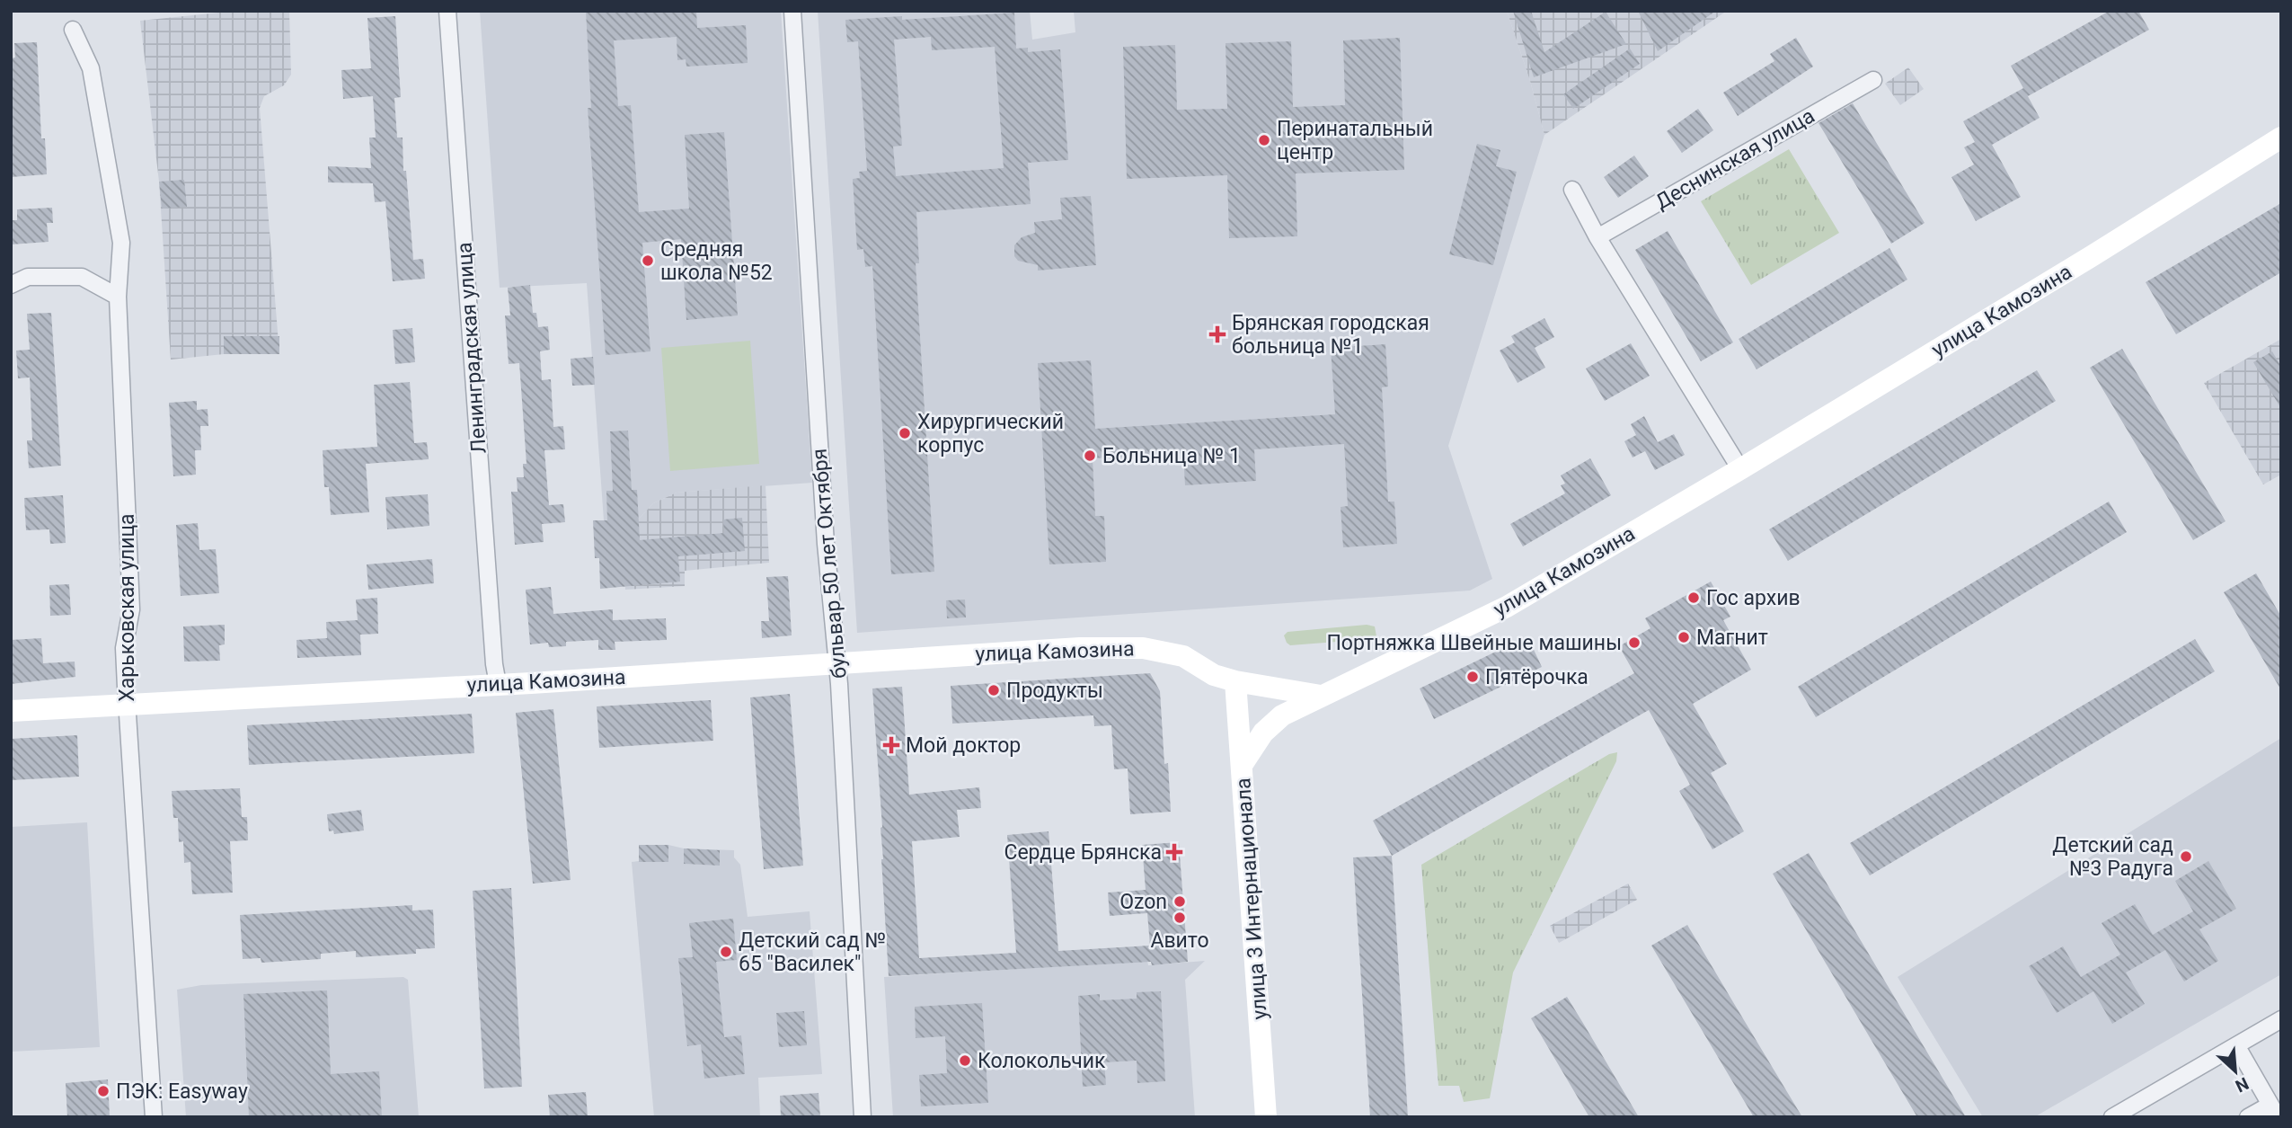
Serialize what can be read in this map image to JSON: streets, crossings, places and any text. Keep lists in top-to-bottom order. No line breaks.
{"streets":{"street":["Деснинская улица","улица Камозина","Ленинградская улица","бульвар 50 лет Октября","Харьковская улица","улица 3 Интернационала"]},"crossings":[["улица Камозина","Ленинградская улица"],["улица Камозина","бульвар 50 лет Октября"],["улица Камозина","Харьковская улица"],["улица Камозина","улица 3 Интернационала"]],"places":{"other":["Перинатальный центр","Средняя школа №52","Хирургический корпус","Больница № 1","Гос архив","Магнит","Портняжка Швейные машины","Пятёрочка","Продукты","Детский сад №3 Радуга","Ozon","Авито","Детский сад № 65 \"Василек\"","Колокольчик","ПЭК: Easyway"],"health":["Брянская городская больница №1","Мой доктор","Сердце Брянска"]},"north":"bottom right"}
